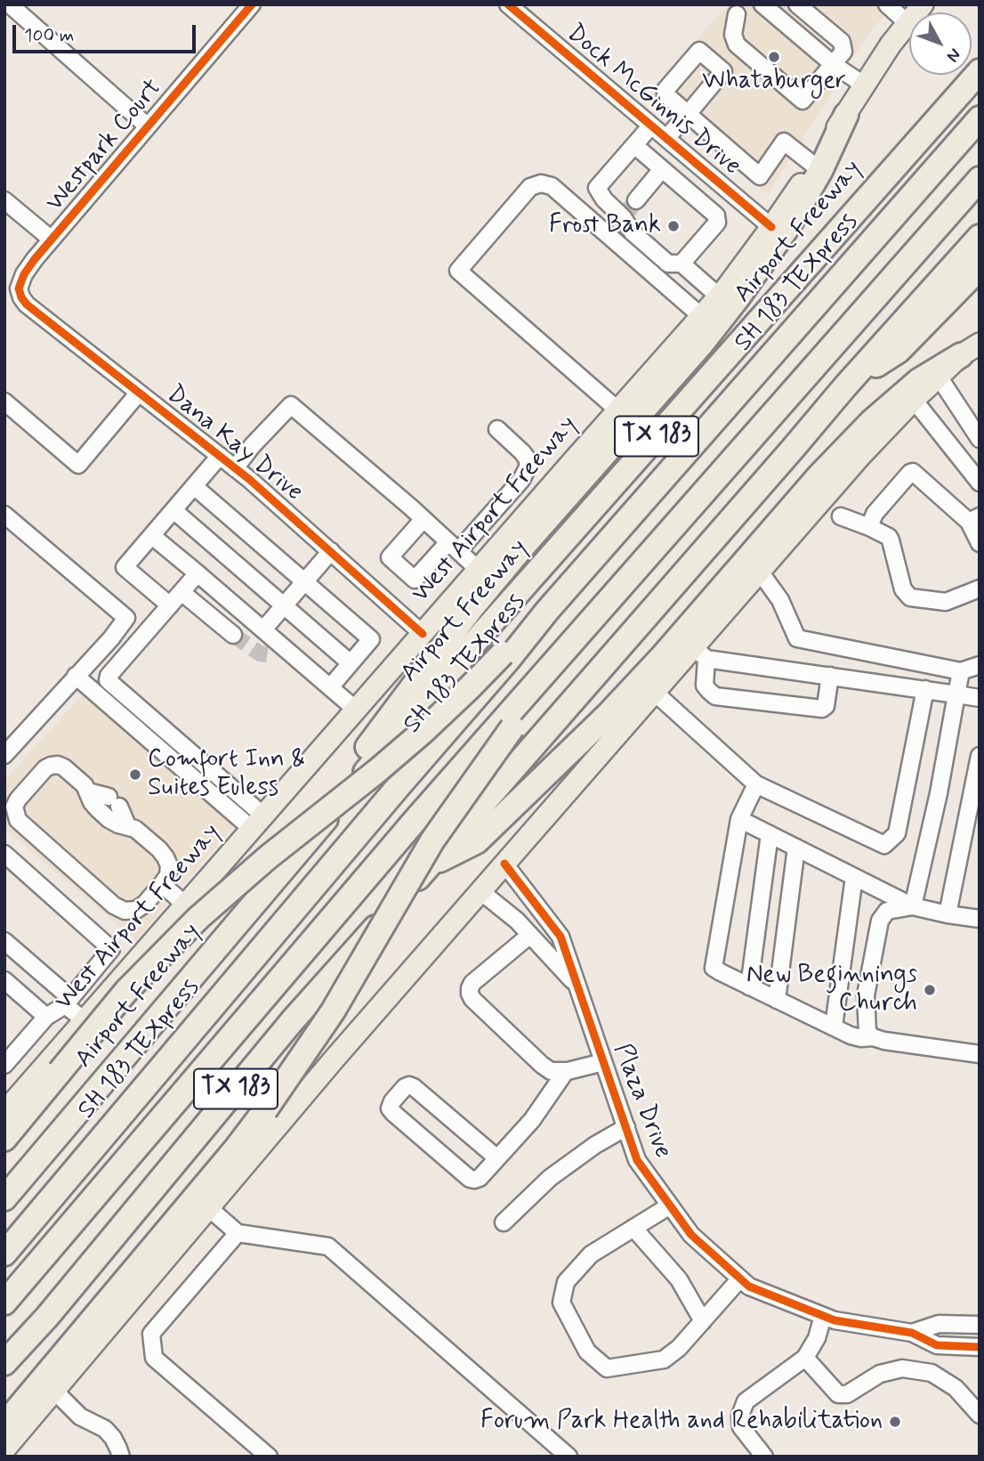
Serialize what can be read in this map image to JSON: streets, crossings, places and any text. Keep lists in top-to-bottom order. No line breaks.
{"streets":{"highway":["Airport Freeway","SH 183 TEXpress","TX 183"],"main road":["West Airport Freeway"],"street":["Dock McGinnis Drive","Westpark Court","Dana Kay Drive","Plaza Drive"]},"crossings":[["Dock McGinnis Drive","West Airport Freeway"],["Westpark Court","Dana Kay Drive"],["Dana Kay Drive","West Airport Freeway"]],"places":["Whataburger","Frost Bank","Comfort Inn & Suites Euless","New Beginnings Church","Forum Park Health and Rehabilitation"],"scale_bar":"100 m","north":"bottom right"}
